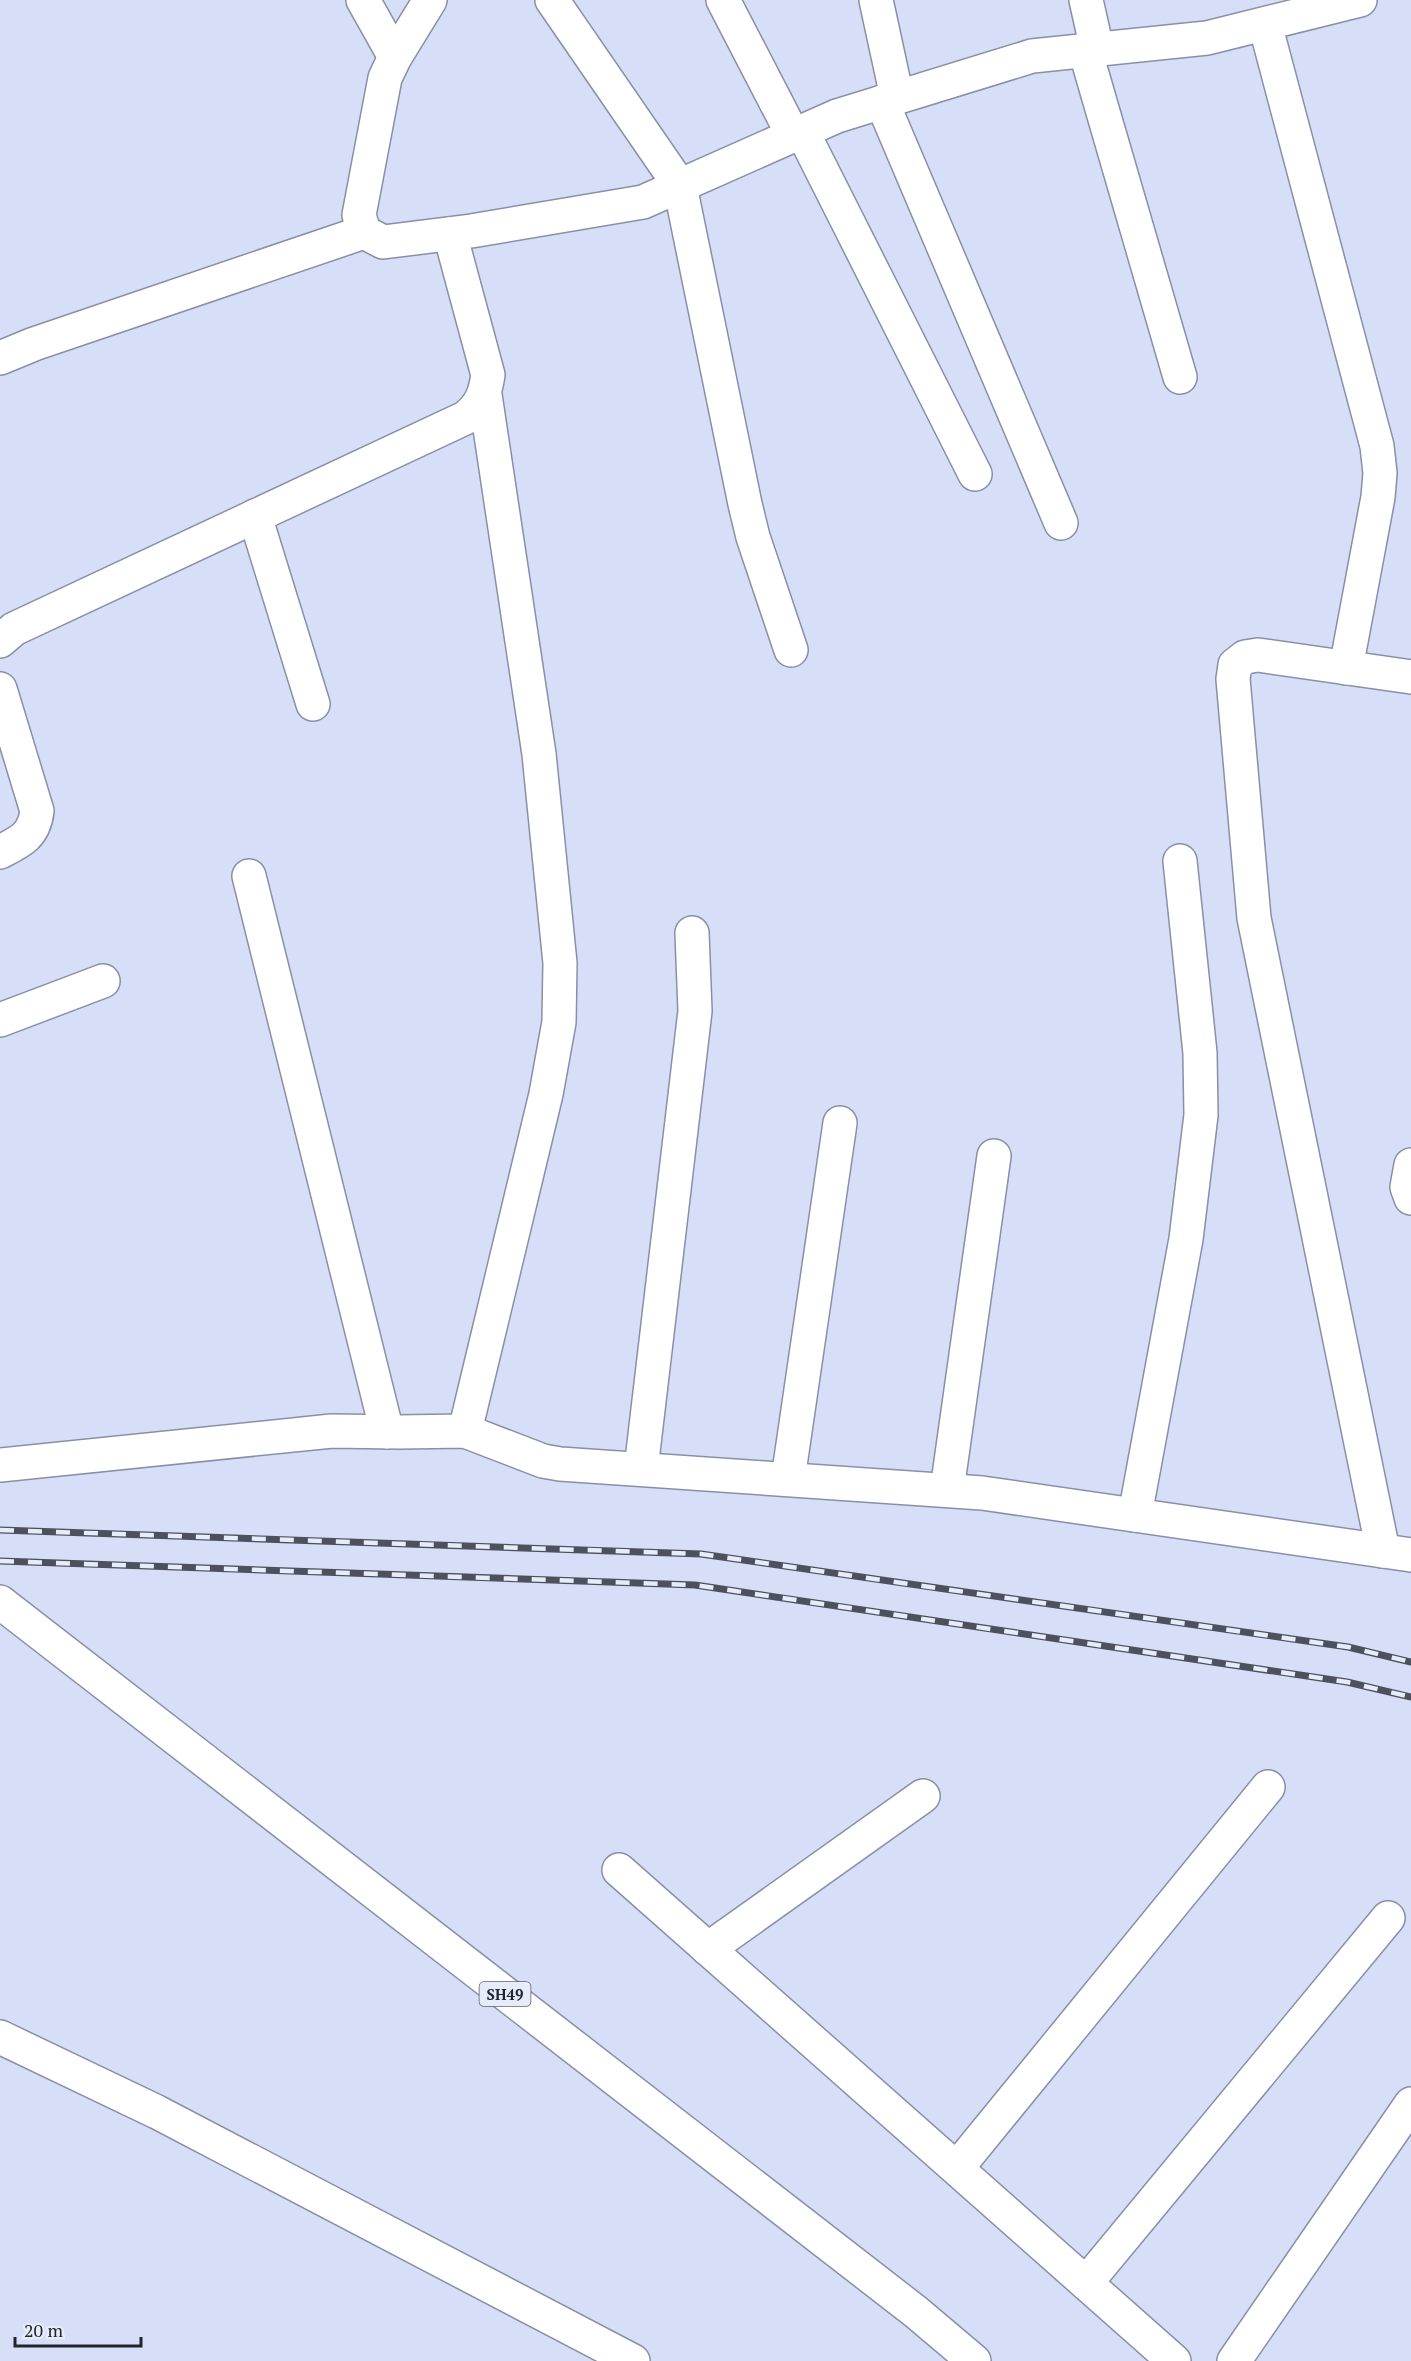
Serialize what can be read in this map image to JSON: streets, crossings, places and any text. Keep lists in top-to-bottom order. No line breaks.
{"streets":{"street":["SH49"]},"scale_bar":"20 m"}
